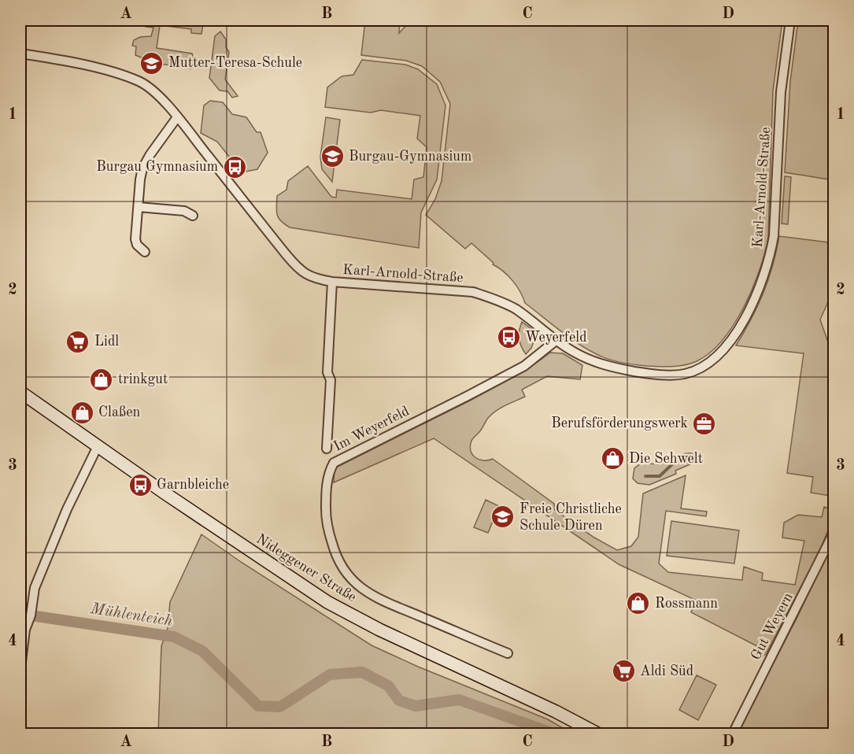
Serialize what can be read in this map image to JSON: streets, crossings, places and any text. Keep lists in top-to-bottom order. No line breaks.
{"streets":{"main road":["Nideggener Straße"],"street":["Karl-Arnold-Straße","Im Weyerfeld","Gut Weyern"]},"crossings":[["Karl-Arnold-Straße","Im Weyerfeld"]],"water":["Mühlenteich"],"places":{"school or university":["Mutter-Teresa-Schule","Burgau-Gymnasium","Freie Christliche Schule Düren"],"bus stop":["Burgau Gymnasium","Weyerfeld","Garnbleiche"],"supermarket":["Lidl","Aldi Süd"],"shop":["trinkgut","Claßen","Die Sehwelt","Rossmann"],"office":["Berufsförderungswerk"]},"grid":{"columns":["A","B","C","D"],"rows":["1","2","3","4"]}}
